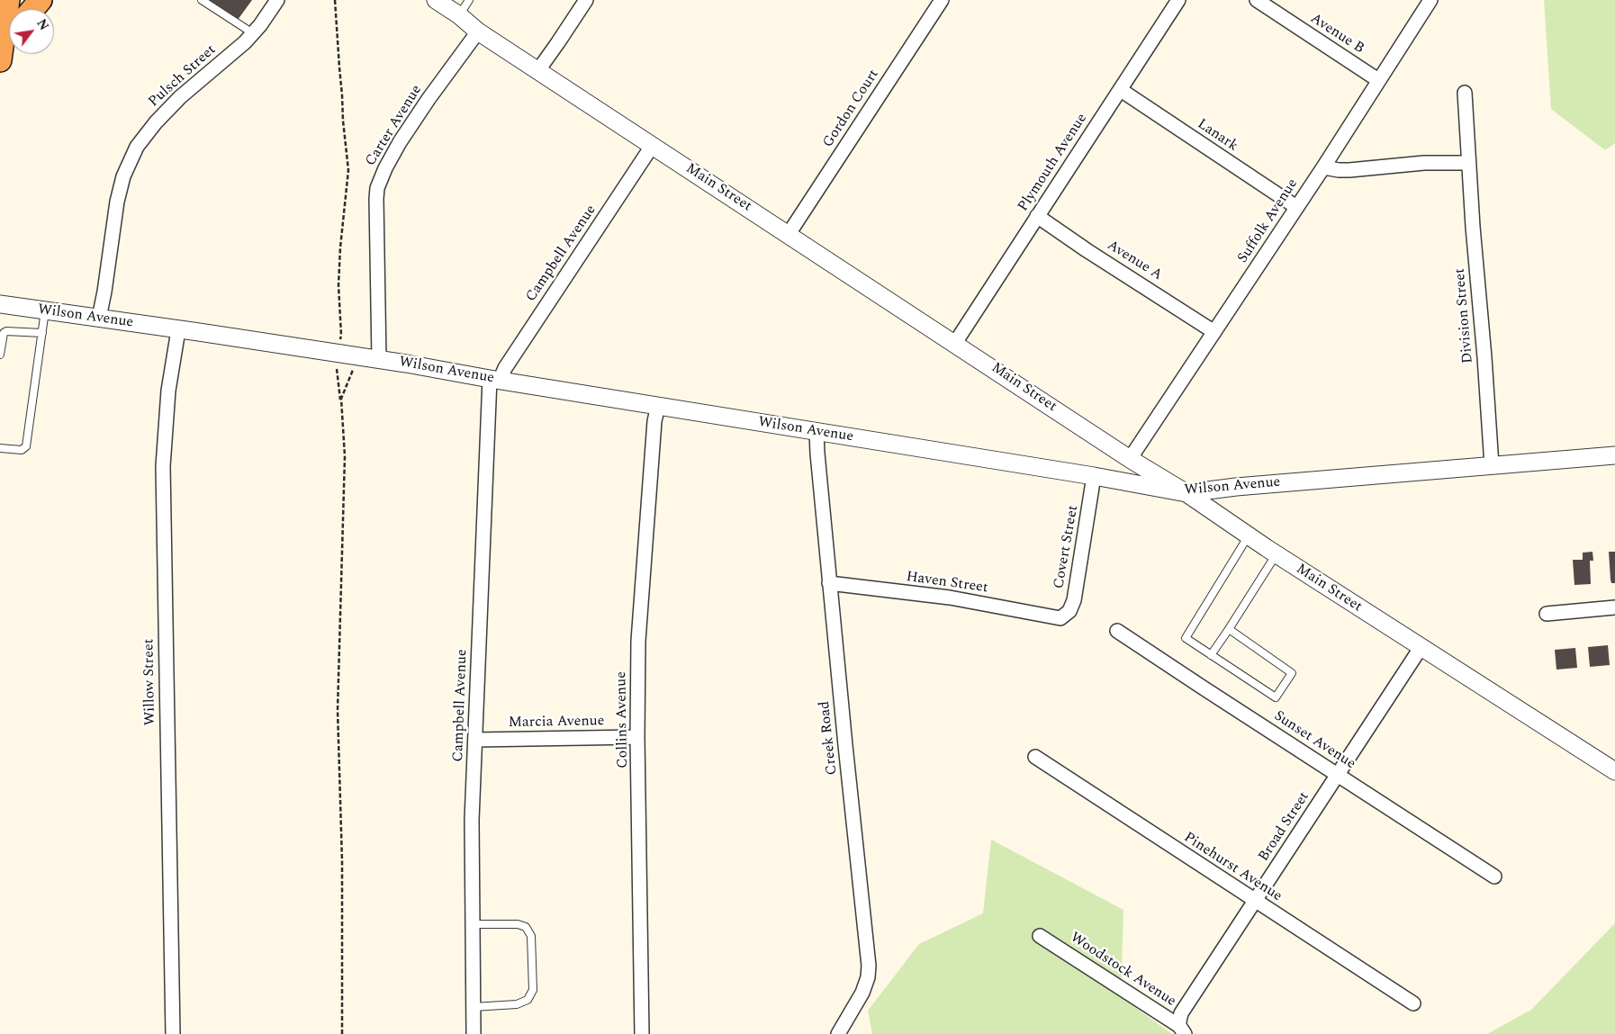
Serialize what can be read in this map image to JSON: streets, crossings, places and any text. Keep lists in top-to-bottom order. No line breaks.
{"streets":{"street":["Avenue B","Pulsch Street","Gordon Court","Carter Avenue","Lanark","Plymouth Avenue","Main Street","Suffolk Avenue","Campbell Avenue","Avenue A","Division Street","Wilson Avenue","Covert Street","Haven Street","Willow Street","Collins Avenue","Marcia Avenue","Creek Road","Sunset Avenue","Broad Street","Pinehurst Avenue","Woodstock Avenue"]},"crossings":[["Avenue B","Suffolk Avenue"],["Pulsch Street","Wilson Avenue"],["Gordon Court","Main Street"],["Carter Avenue","Main Street"],["Carter Avenue","Wilson Avenue"],["Lanark","Plymouth Avenue"],["Lanark","Suffolk Avenue"],["Plymouth Avenue","Main Street"],["Plymouth Avenue","Avenue A"],["Main Street","Suffolk Avenue"],["Main Street","Campbell Avenue"],["Main Street","Wilson Avenue"],["Main Street","Broad Street"],["Suffolk Avenue","Avenue A"],["Campbell Avenue","Wilson Avenue"],["Campbell Avenue","Marcia Avenue"],["Division Street","Wilson Avenue"],["Wilson Avenue","Covert Street"],["Wilson Avenue","Willow Street"],["Wilson Avenue","Collins Avenue"],["Wilson Avenue","Creek Road"],["Covert Street","Haven Street"],["Haven Street","Creek Road"],["Collins Avenue","Marcia Avenue"],["Sunset Avenue","Broad Street"],["Broad Street","Pinehurst Avenue"],["Broad Street","Woodstock Avenue"]],"north":"top right"}
